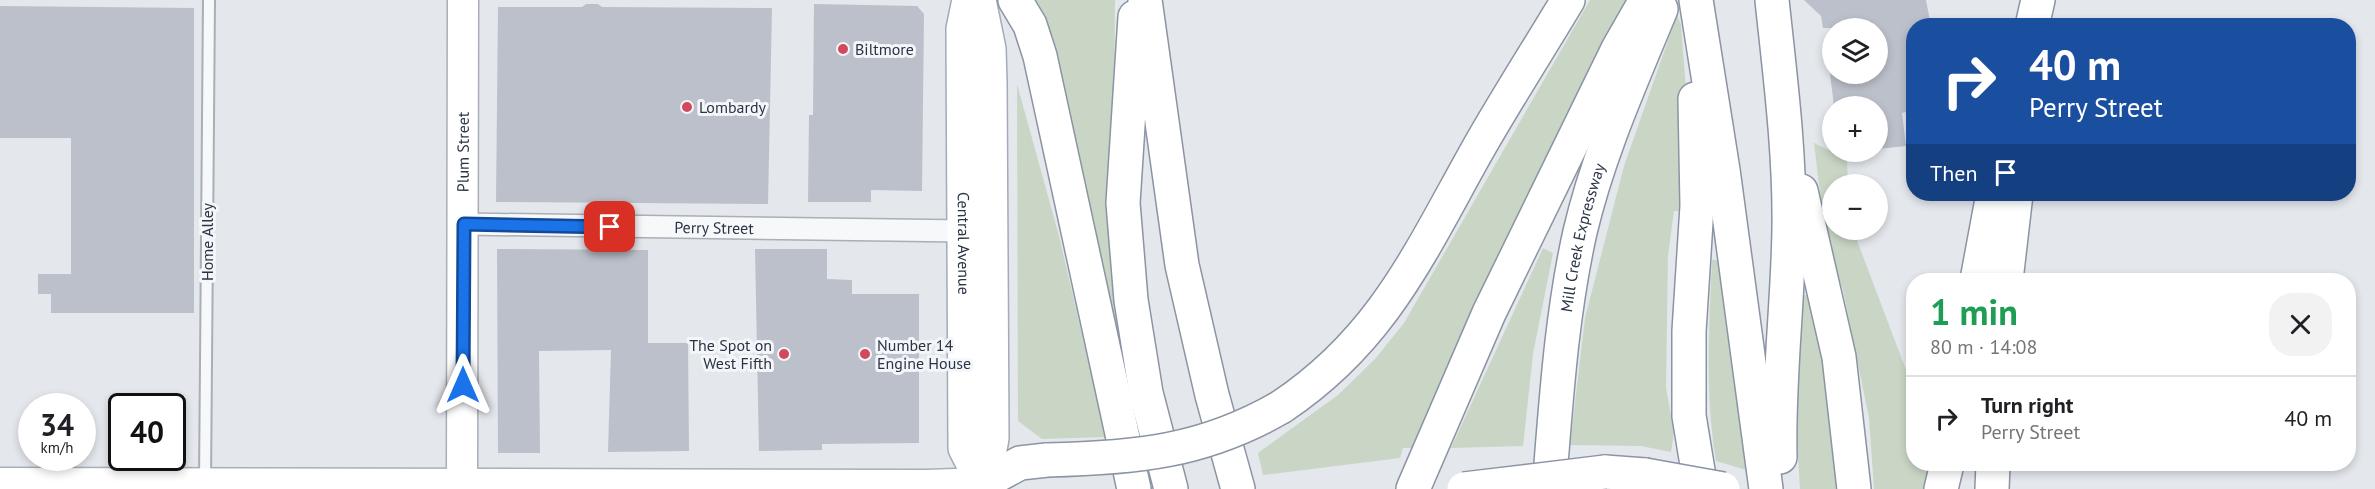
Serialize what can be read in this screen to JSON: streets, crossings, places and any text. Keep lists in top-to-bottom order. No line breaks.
{"streets":{"main road":["Mill Creek Expressway","Central Avenue"],"street":["Plum Street","Perry Street"],"lane":["Home Alley"]},"crossings":[["Plum Street","Perry Street"],["Perry Street","Central Avenue"]],"places":["Biltmore","Lombardy","The Spot on West Fifth","Number 14 Engine House"],"page":{"map_buttons":["+","−"],"turn":["40 m","Perry Street"],"then":"Then","heading":["1 min","80 m · 14:08"],"list":[{"name":"Turn right","note":"Perry Street","value":"40 m"}],"speed":"34 km/h","limit":"40"}}
